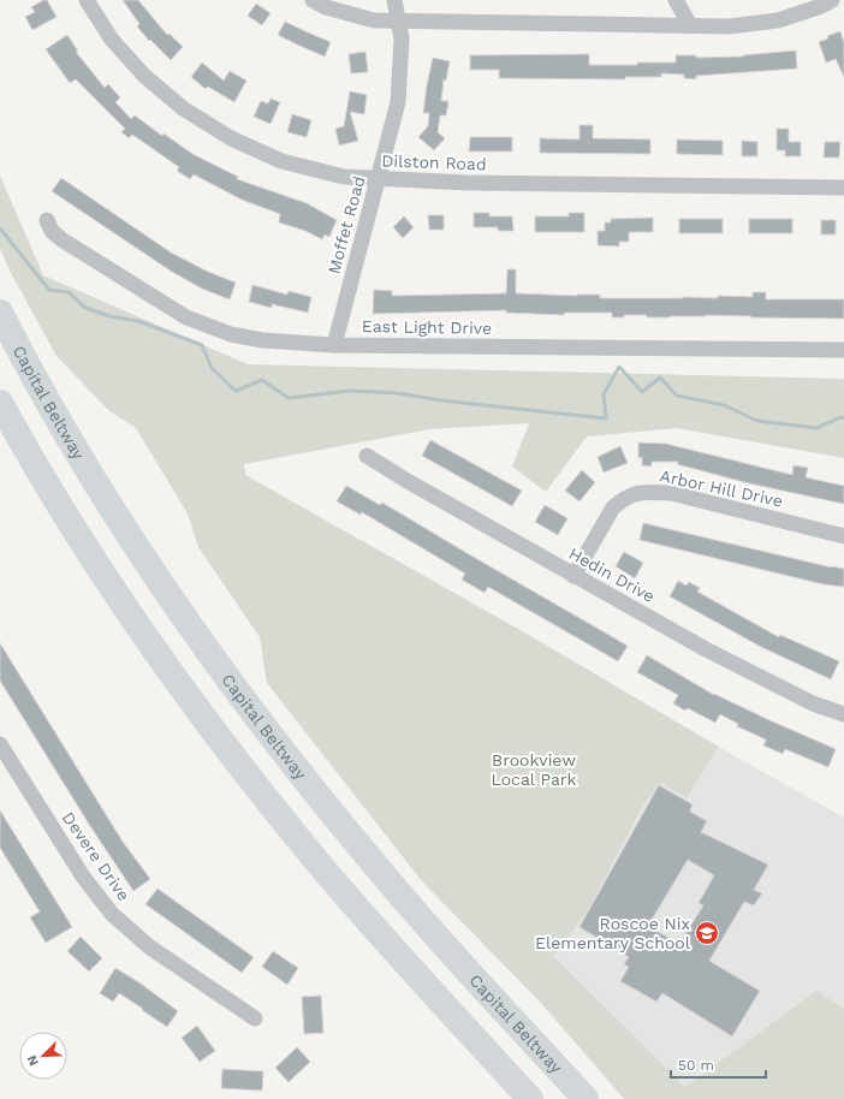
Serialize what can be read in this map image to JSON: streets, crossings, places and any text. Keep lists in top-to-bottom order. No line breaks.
{"streets":{"highway":["Capital Beltway"],"street":["Dilston Road","Moffet Road","East Light Drive","Arbor Hill Drive","Hedin Drive","Devere Drive"]},"crossings":[["Dilston Road","Moffet Road"],["Moffet Road","East Light Drive"],["Arbor Hill Drive","Hedin Drive"]],"parks":["Brookview Local Park"],"places":{"school or university":["Roscoe Nix Elementary School"]},"scale_bar":"50 m","north":"bottom left"}
